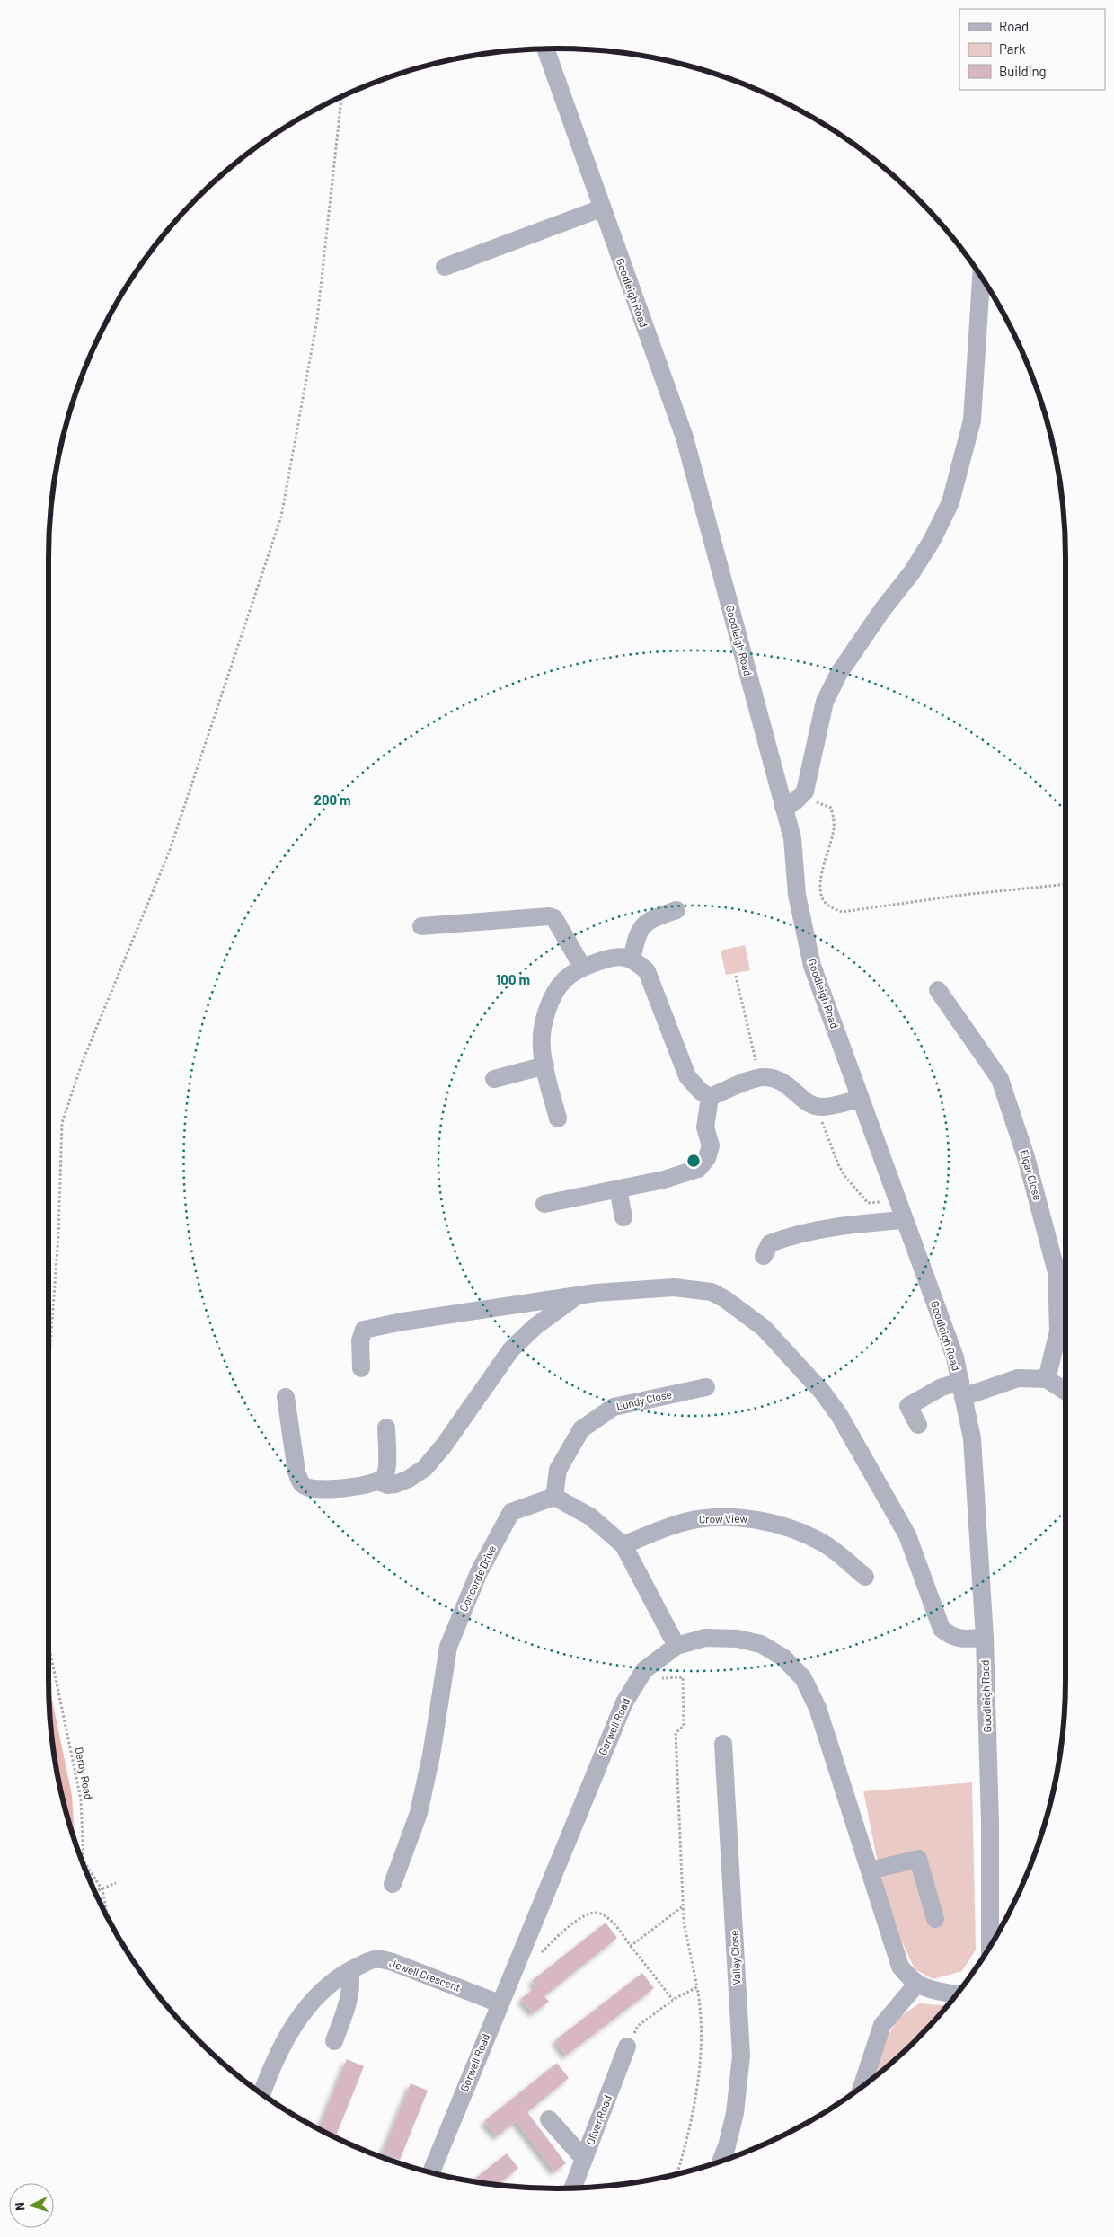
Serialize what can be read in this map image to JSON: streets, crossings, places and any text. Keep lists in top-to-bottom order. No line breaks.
{"streets":{"street":["Goodleigh Road","Elgar Close","Lundy Close","Crow View","Concorde Drive","Gorwell Road","Valley Close","Jewell Crescent","Oliver Road"],"path":["Derby Road"]},"crossings":[["Lundy Close","Concorde Drive"],["Gorwell Road","Jewell Crescent"]],"legend":["Road","Park","Building"],"north":"left","rings":["200 m","100 m"]}
